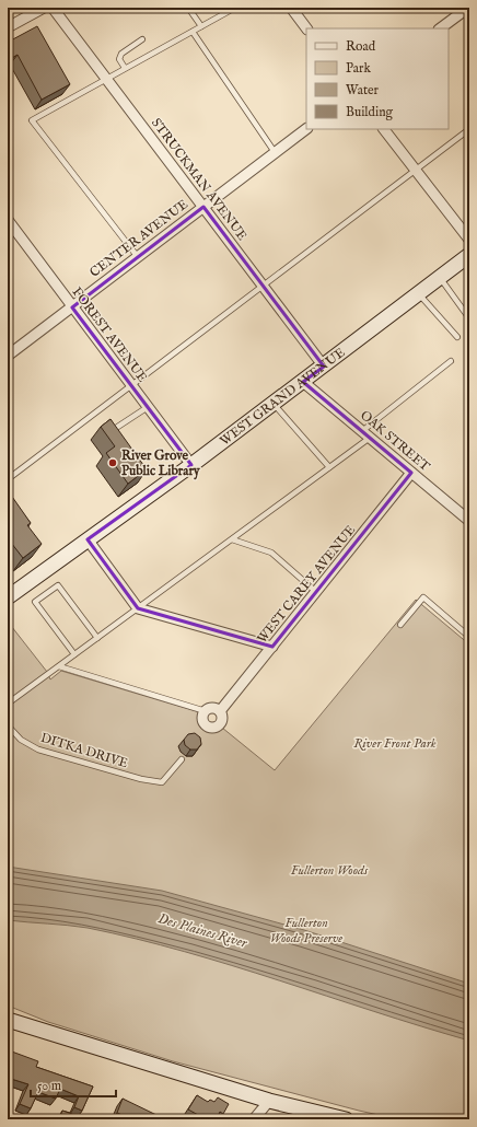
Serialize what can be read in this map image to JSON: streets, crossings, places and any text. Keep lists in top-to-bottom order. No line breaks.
{"streets":{"main road":["WEST GRAND AVENUE"],"street":["STRUCKMAN AVENUE","CENTER AVENUE","FOREST AVENUE","OAK STREET","WEST CAREY AVENUE"],"lane":["DITKA DRIVE"]},"crossings":[["STRUCKMAN AVENUE","CENTER AVENUE"],["STRUCKMAN AVENUE","WEST GRAND AVENUE"],["CENTER AVENUE","FOREST AVENUE"],["FOREST AVENUE","WEST GRAND AVENUE"],["WEST GRAND AVENUE","OAK STREET"],["OAK STREET","WEST CAREY AVENUE"]],"water":["Des Plaines River"],"parks":["River Front Park","Fullerton Woods","Fullerton Woods Preserve"],"places":["River Grove Public Library"],"legend":["Road","Park","Water","Building"],"scale_bar":"50 m"}
